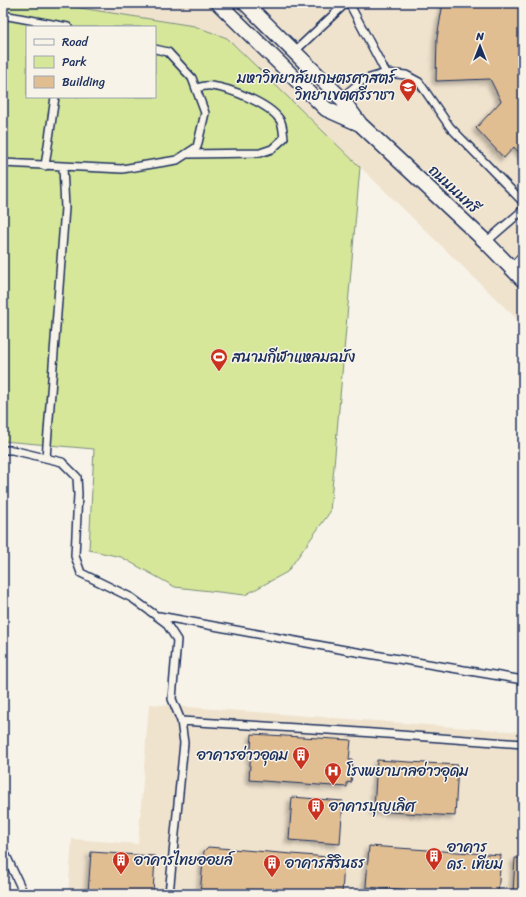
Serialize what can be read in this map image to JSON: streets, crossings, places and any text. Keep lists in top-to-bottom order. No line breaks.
{"streets":{"street":["ถนนนนทรี"]},"places":{"school or university":["มหาวิทยาลัยเกษตรศาสตร์ วิทยาเขตศรีราชา"],"sports":["สนามกีฬาแหลมฉบัง"],"building":["อาคารอ่าวอุดม","อาคารบุญเลิศ","อาคาร ดร. เทียม","อาคารไทยออยล์","อาคารสิรินธร"],"hospital":["โรงพยาบาลอ่าวอุดม"]},"legend":["Road","Park","Building"],"north":"top"}
